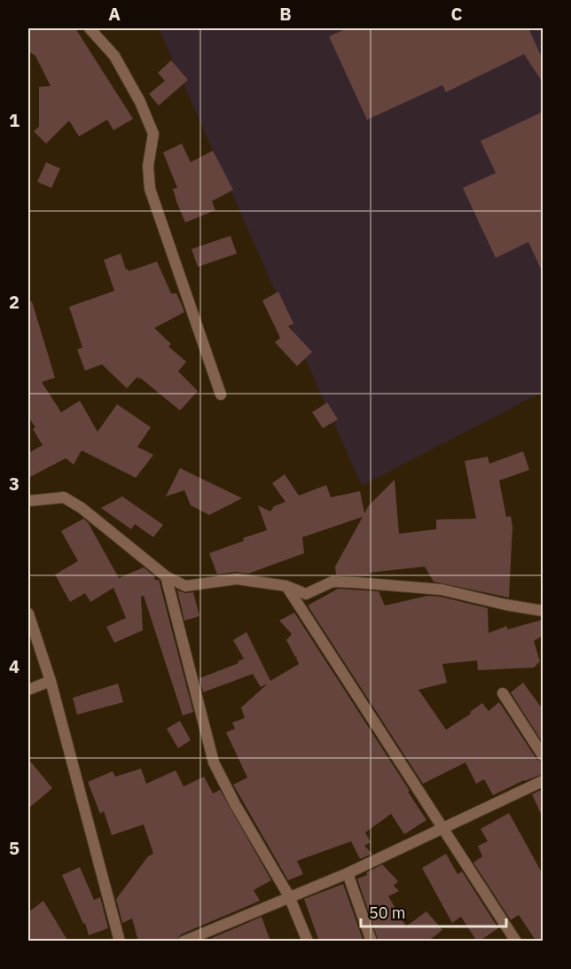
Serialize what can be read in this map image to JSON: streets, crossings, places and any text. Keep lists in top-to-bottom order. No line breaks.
{"scale_bar":"50 m","grid":{"columns":["A","B","C"],"rows":["1","2","3","4","5"]}}
